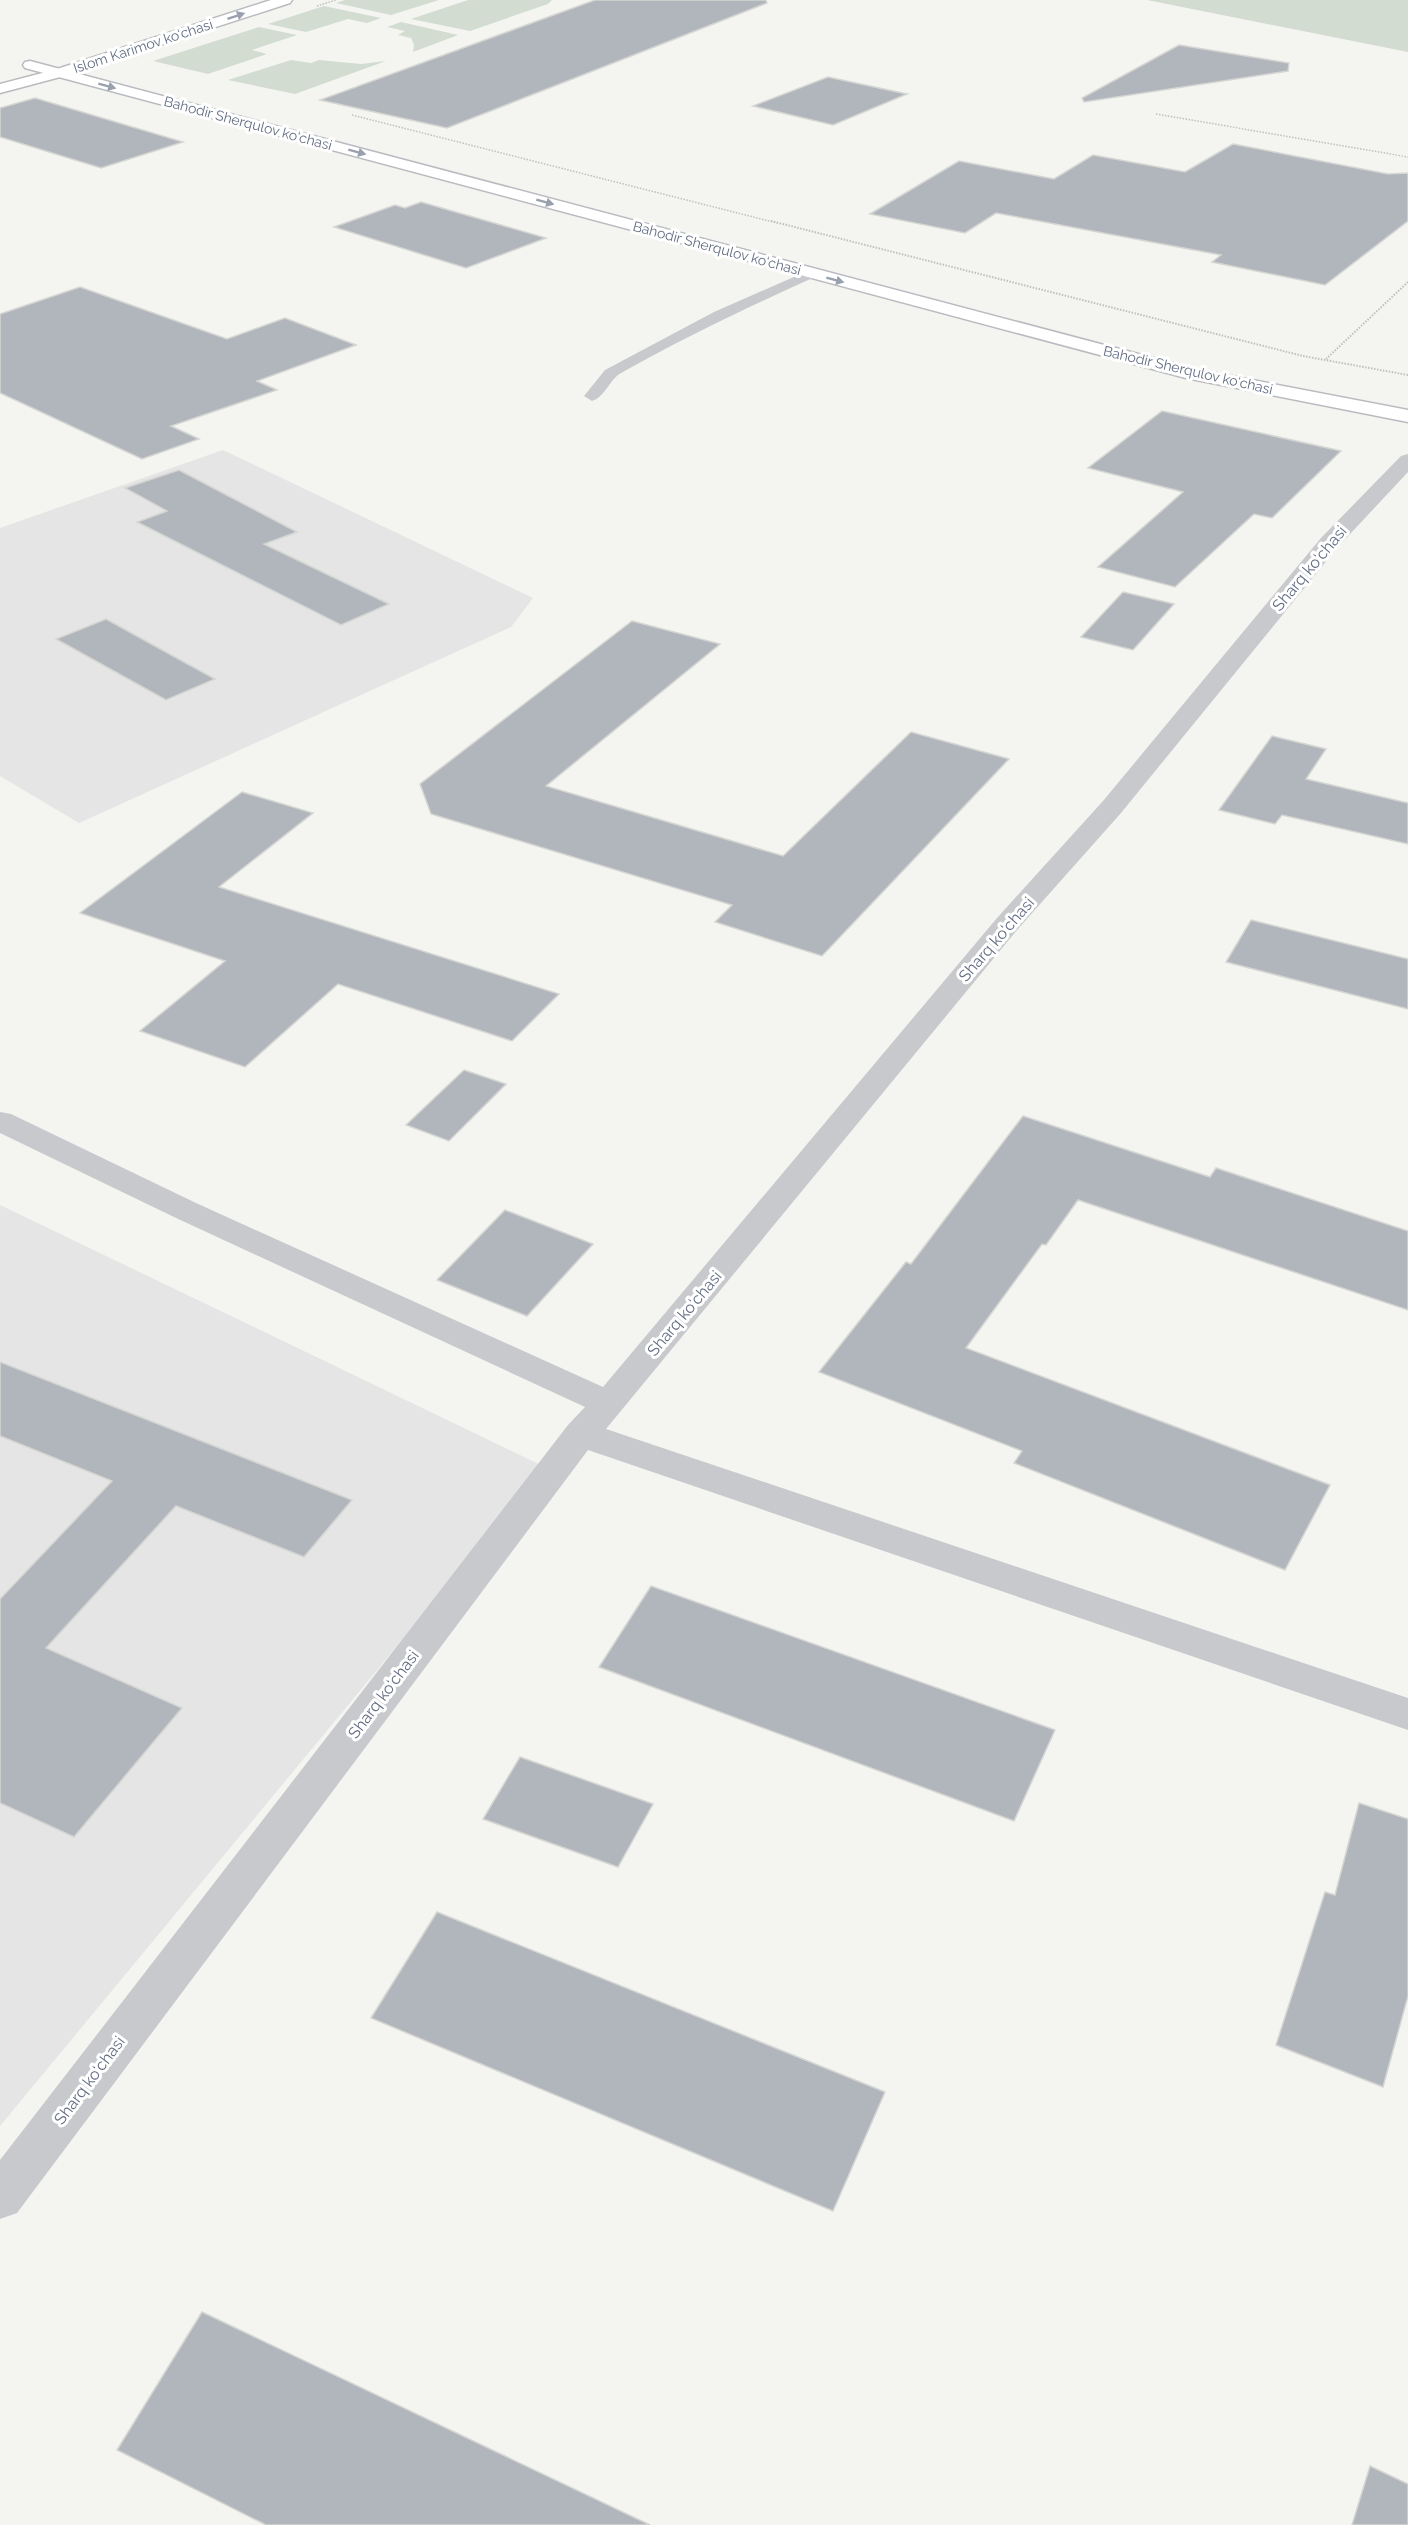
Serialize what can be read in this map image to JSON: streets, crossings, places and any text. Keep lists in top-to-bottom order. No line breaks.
{"streets":{"main road":["Islom Karimov ko‘chasi","Bahodir Sherqulov ko‘chasi"],"street":["Sharq ko‘chasi"]},"crossings":[["Islom Karimov ko‘chasi","Bahodir Sherqulov ko‘chasi"]],"one_way":["Islom Karimov ko‘chasi"]}
